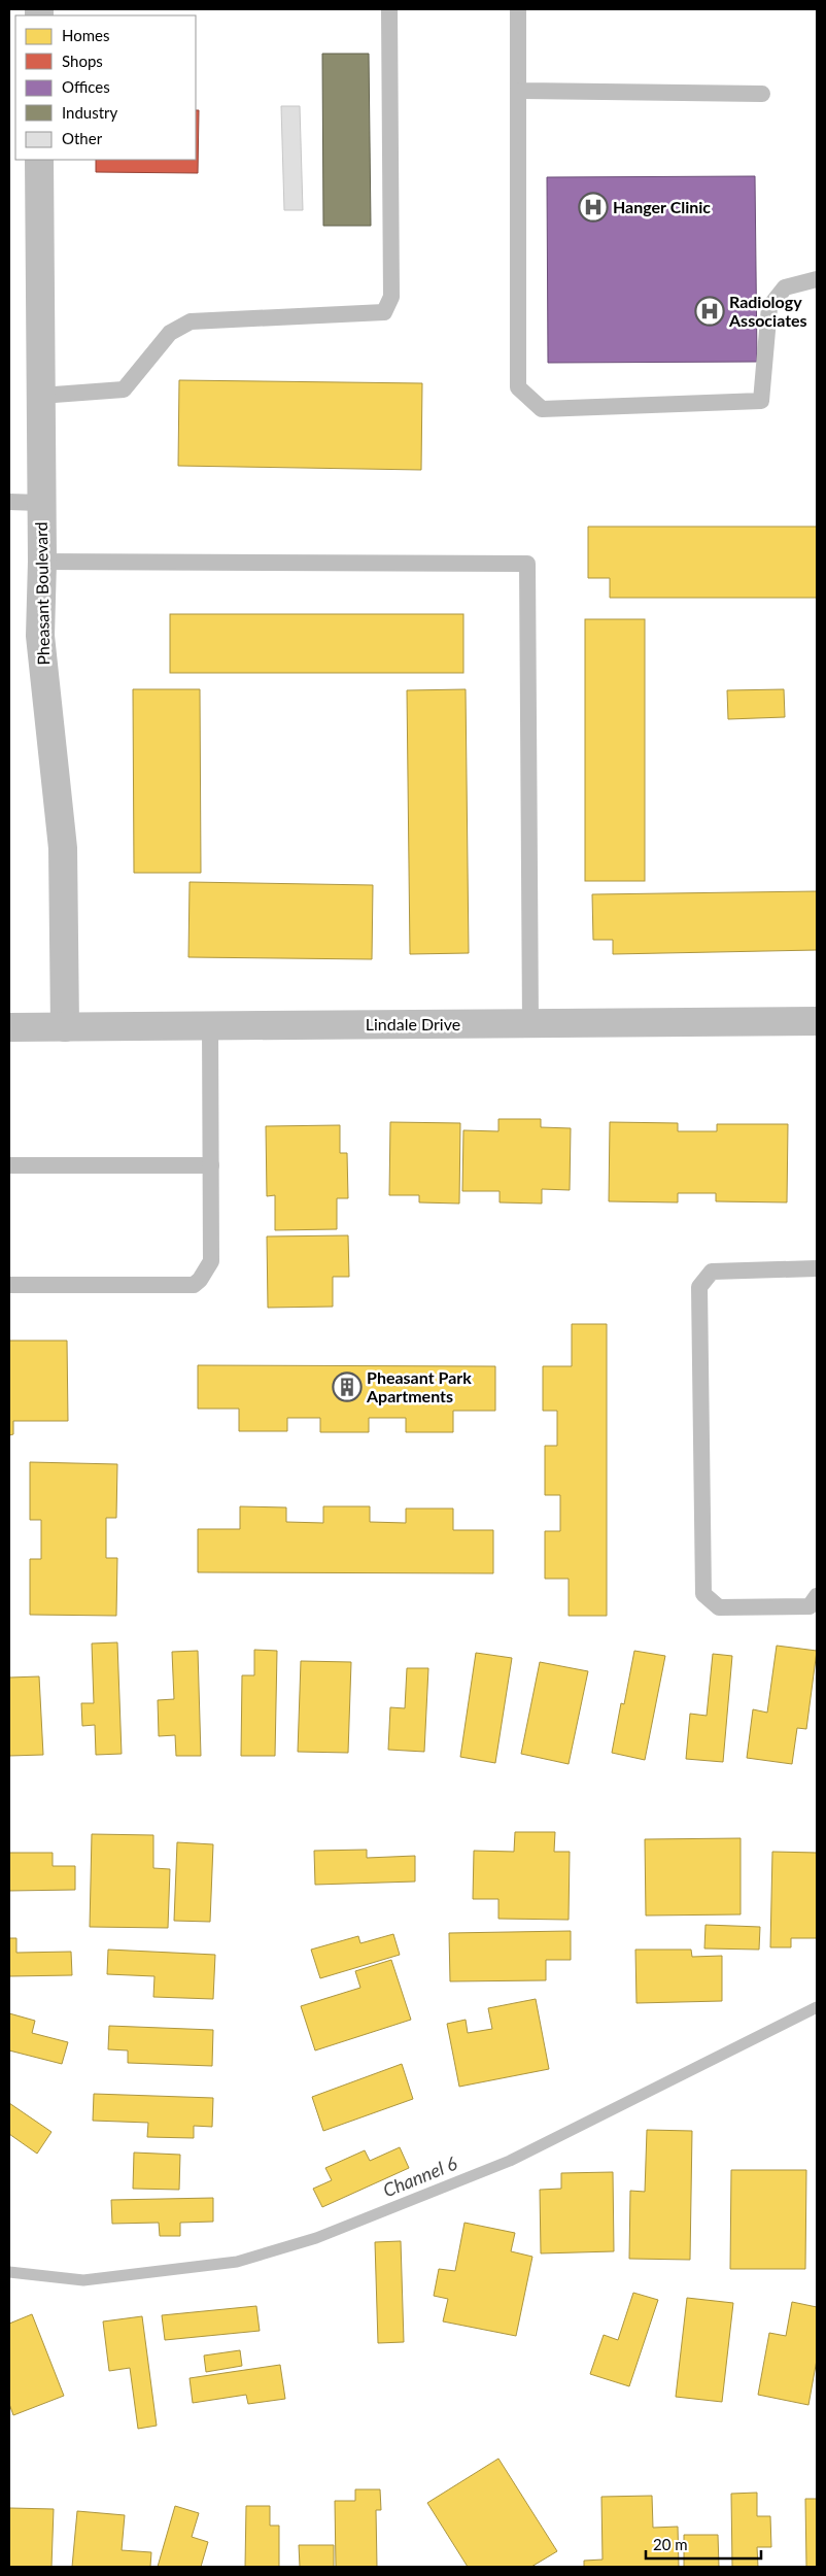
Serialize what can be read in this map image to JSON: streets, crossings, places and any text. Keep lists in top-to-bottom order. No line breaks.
{"streets":{"street":["Pheasant Boulevard","Lindale Drive"]},"crossings":[["Pheasant Boulevard","Lindale Drive"]],"water":["Channel 6"],"places":{"hospital":["Hanger Clinic","Radiology Associates"],"building":["Pheasant Park Apartments"]},"legend":["Homes","Shops","Offices","Industry","Other"],"scale_bar":"20 m"}
